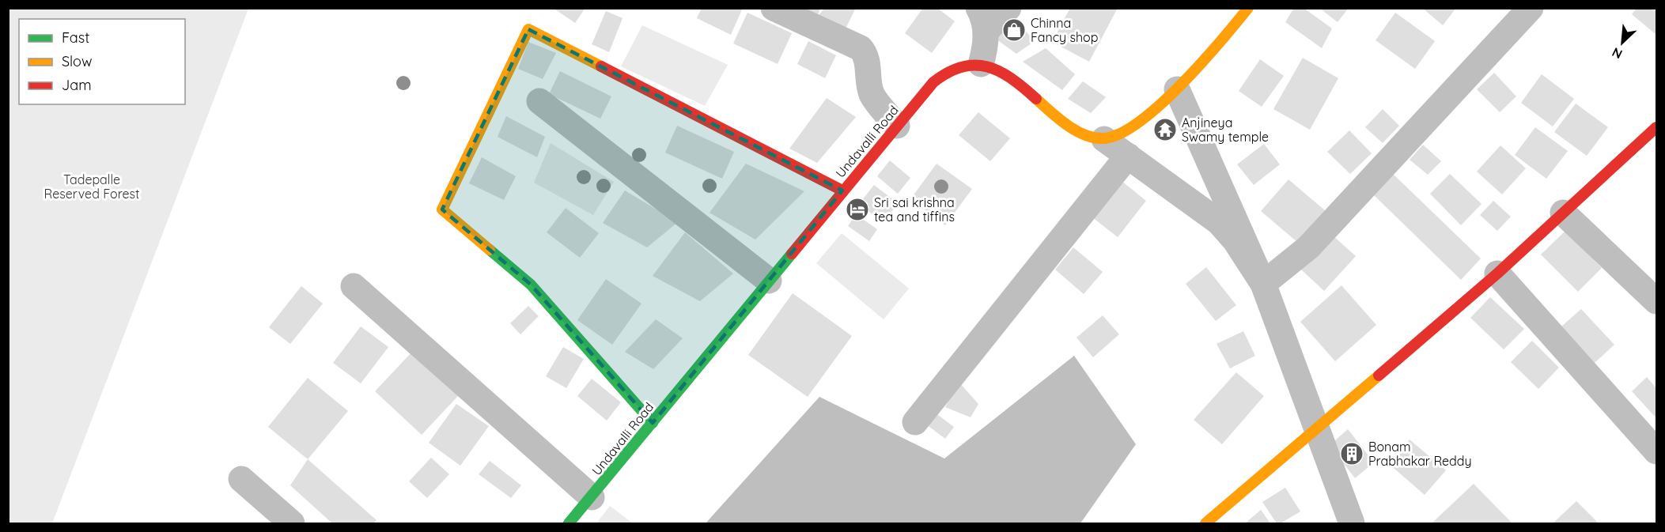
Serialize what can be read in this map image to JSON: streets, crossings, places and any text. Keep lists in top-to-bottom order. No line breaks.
{"streets":{"street":["Undavalli Road"]},"parks":["Tadepalle Reserved Forest"],"places":{"shop":["Chinna Fancy shop"],"temple":["Anjineya Swamy temple"],"hotel":["Sri sai krishna tea and tiffins"],"building":["Bonam Prabhakar Reddy"]},"legend":["Fast","Slow","Jam"],"north":"bottom left"}
